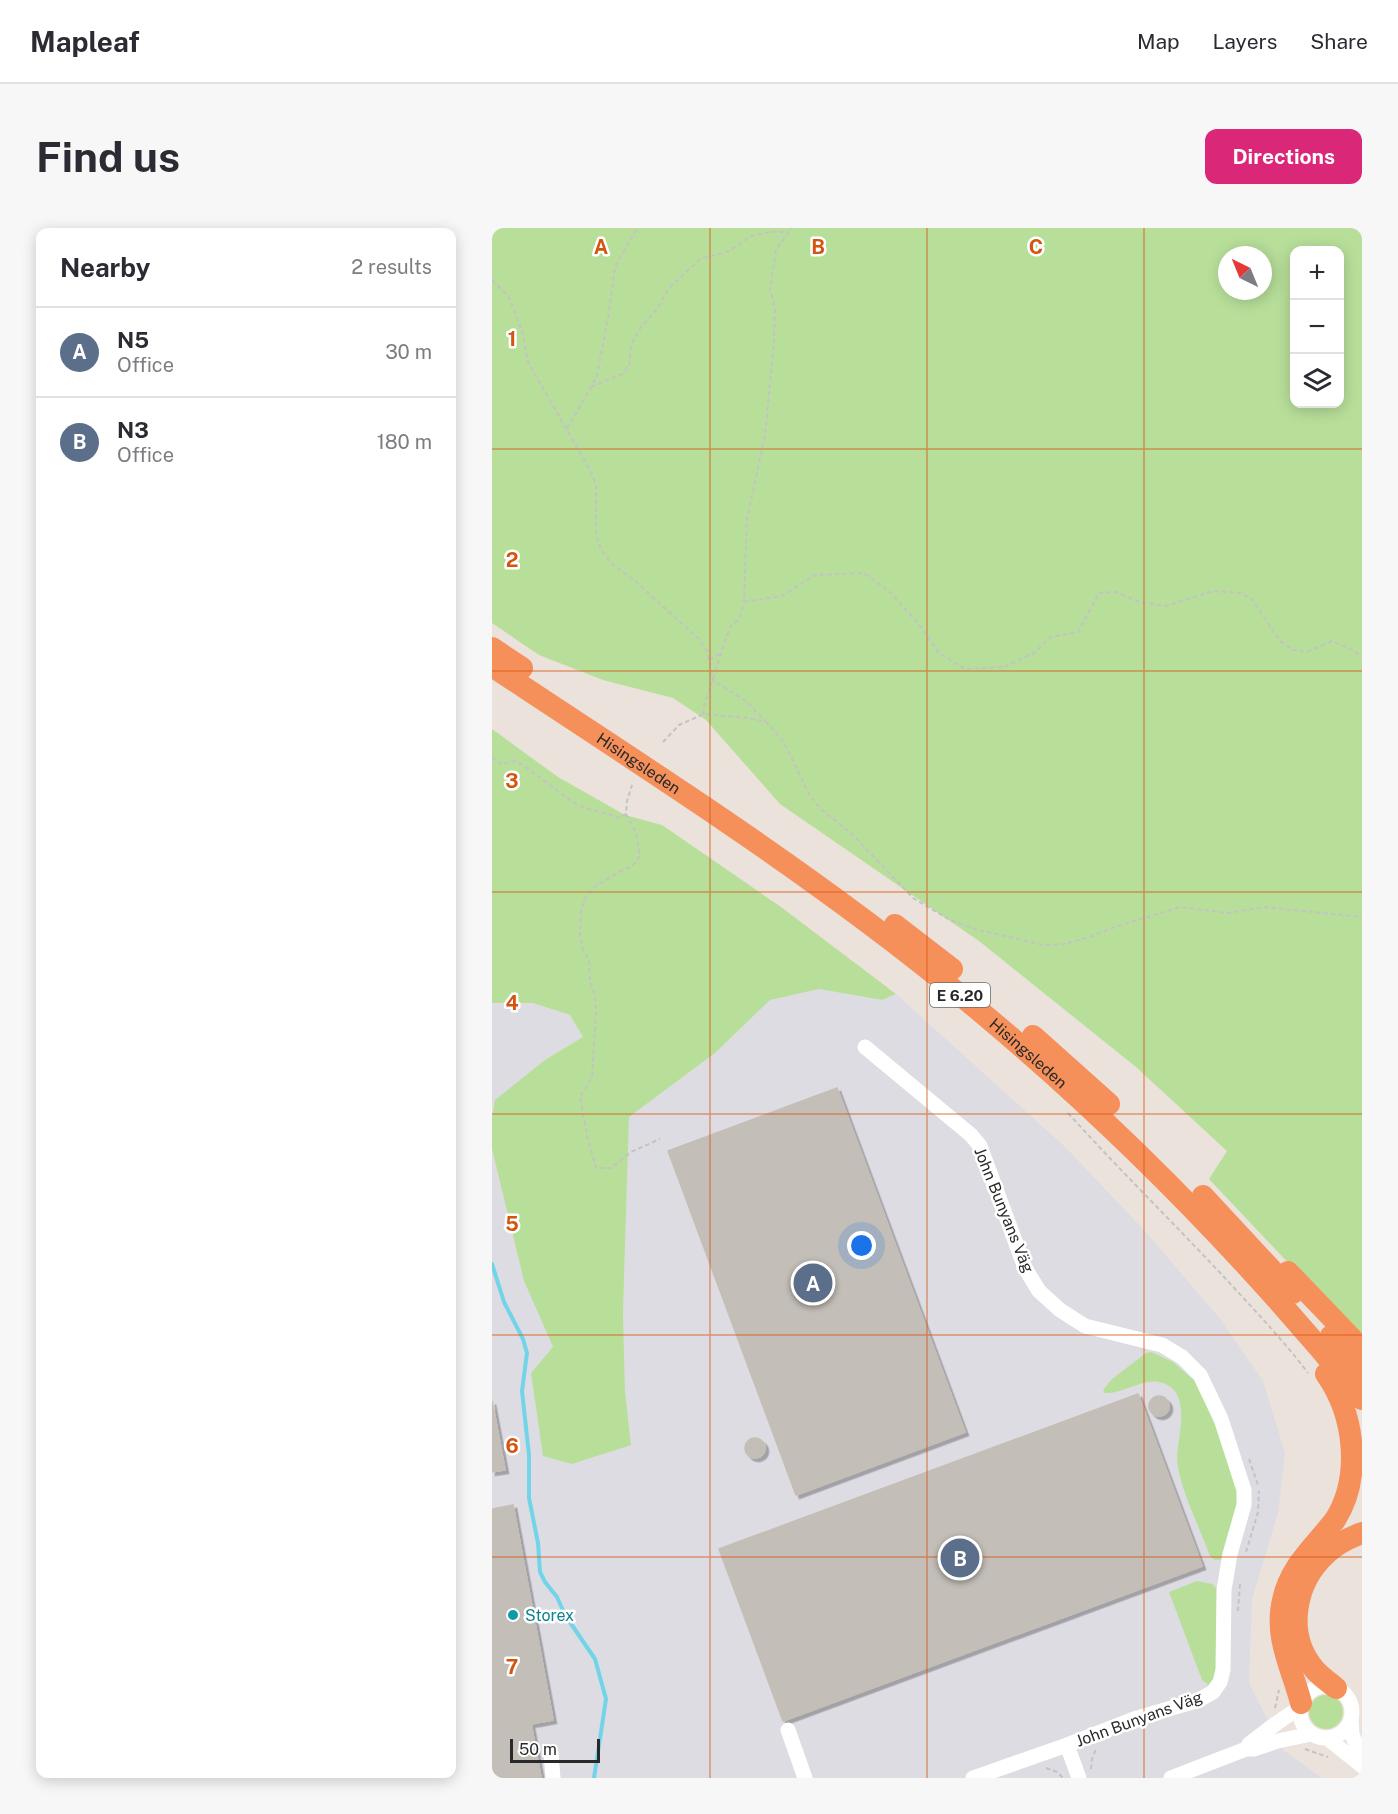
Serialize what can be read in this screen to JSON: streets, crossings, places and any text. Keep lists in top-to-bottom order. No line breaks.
{"streets":{"highway":["Hisingsleden","E 6.20"],"street":["John Bunyans Väg"]},"places":["Storex"],"scale_bar":"50 m","north":"top left","page":{"header":"Mapleaf","nav":["Map","Layers","Share"],"buttons":"Directions","title":"Find us","heading":["Nearby","2 results"],"map_buttons":["+","−"],"list":[{"mark":"A","name":"N5","note":"Office","value":"30 m"},{"mark":"B","name":"N3","note":"Office","value":"180 m"}],"pins":["A","B"],"scale":"50 m"},"grid":{"columns":["A","B","C"],"rows":["1","2","3","4","5","6","7"]}}
